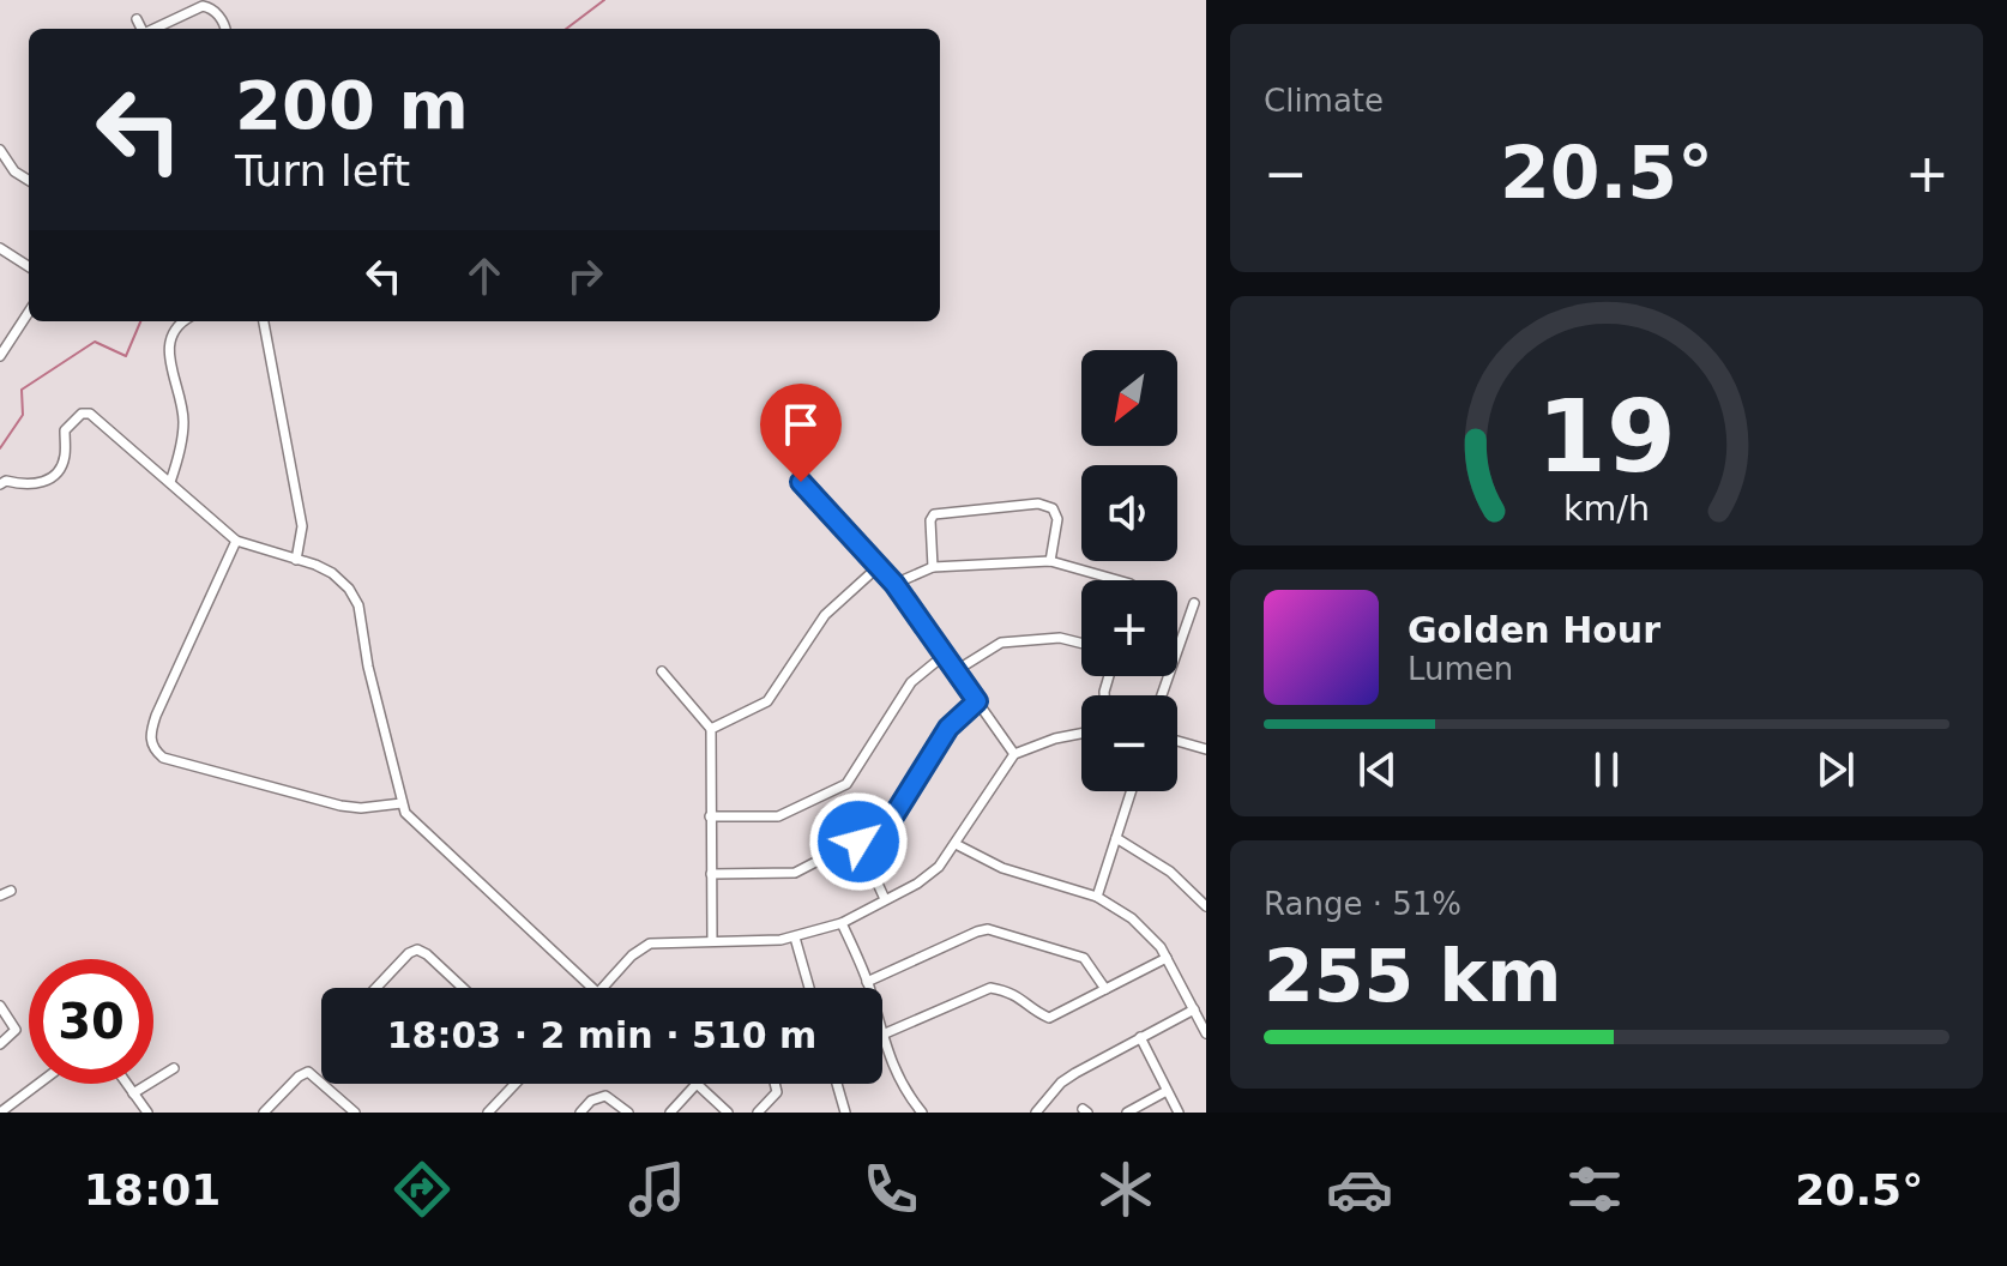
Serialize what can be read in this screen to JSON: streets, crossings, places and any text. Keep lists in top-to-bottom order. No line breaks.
{"north":"bottom left","page":{"tile":["Climate",["Range · 51%","255 km"]],"turn":["200 m","Turn left"],"heat":["−","20.5°","+"],"map_buttons":["+","−"],"song":["Golden Hour","Lumen"],"limit":"30","trip":"18:03 · 2 min · 510 m","tabs":["18:01","20.5°"],"gauge":["19","km/h"]}}
